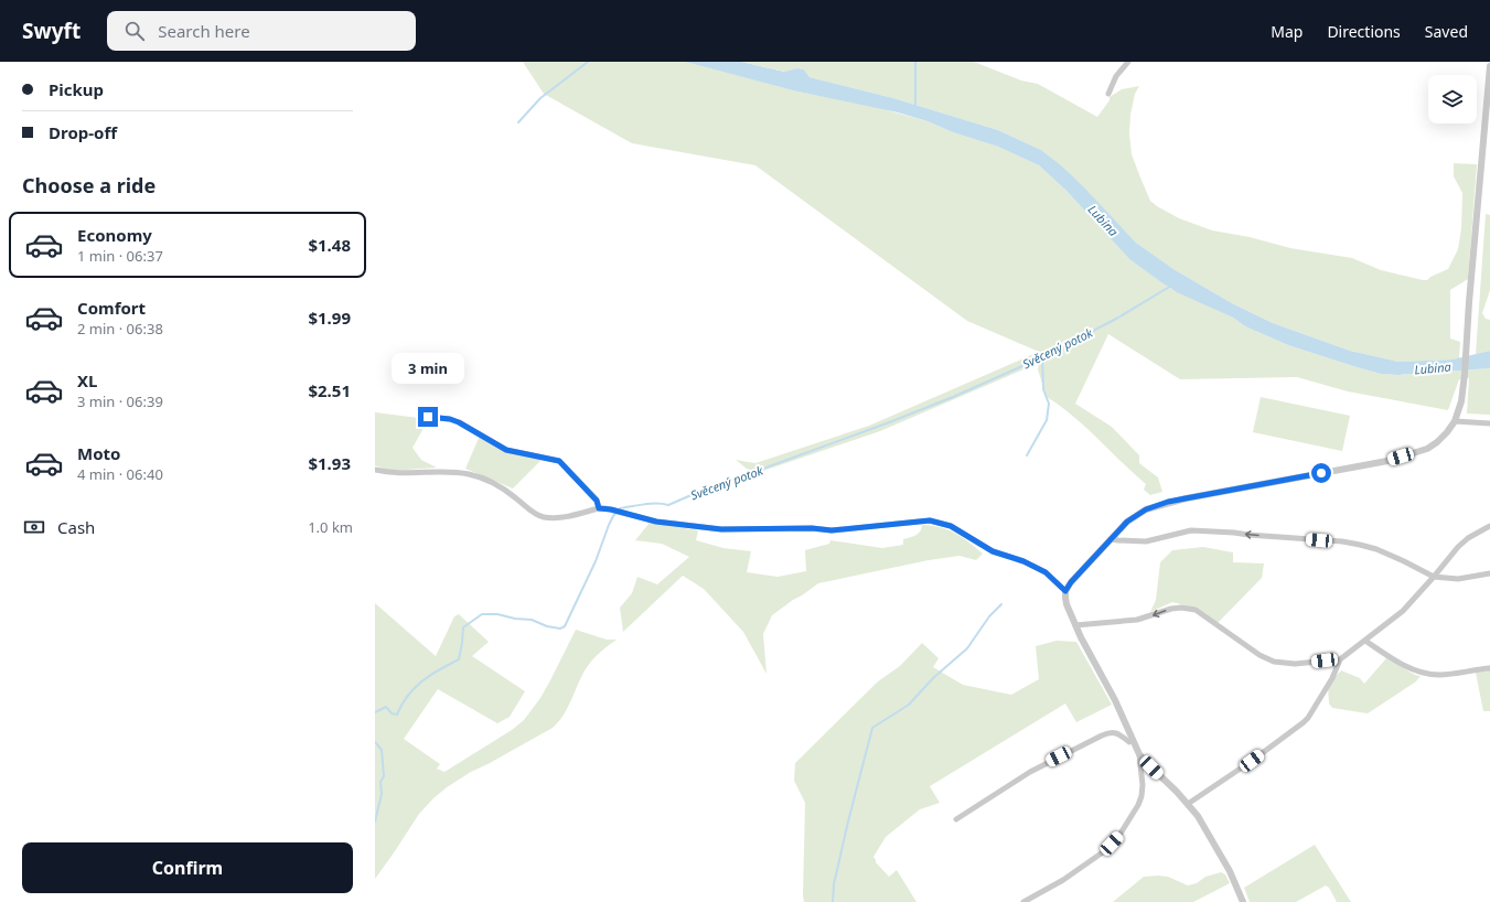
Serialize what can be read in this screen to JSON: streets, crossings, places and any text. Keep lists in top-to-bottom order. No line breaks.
{"water":["Lubina","Svěcený potok"],"page":{"header":"Swyft","search":"Search here","nav":["Map","Directions","Saved"],"banner":["Pickup","Drop-off"],"heading":"Choose a ride","list":[{"name":"Economy","note":"1 min · 06:37","value":"$1.48"},{"name":"Comfort","note":"2 min · 06:38","value":"$1.99"},{"name":"XL","note":"3 min · 06:39","value":"$2.51"},{"name":"Moto","note":"4 min · 06:40","value":"$1.93"}],"bubble":"3 min","pay":["Cash","1.0 km"],"buttons":"Confirm"}}
